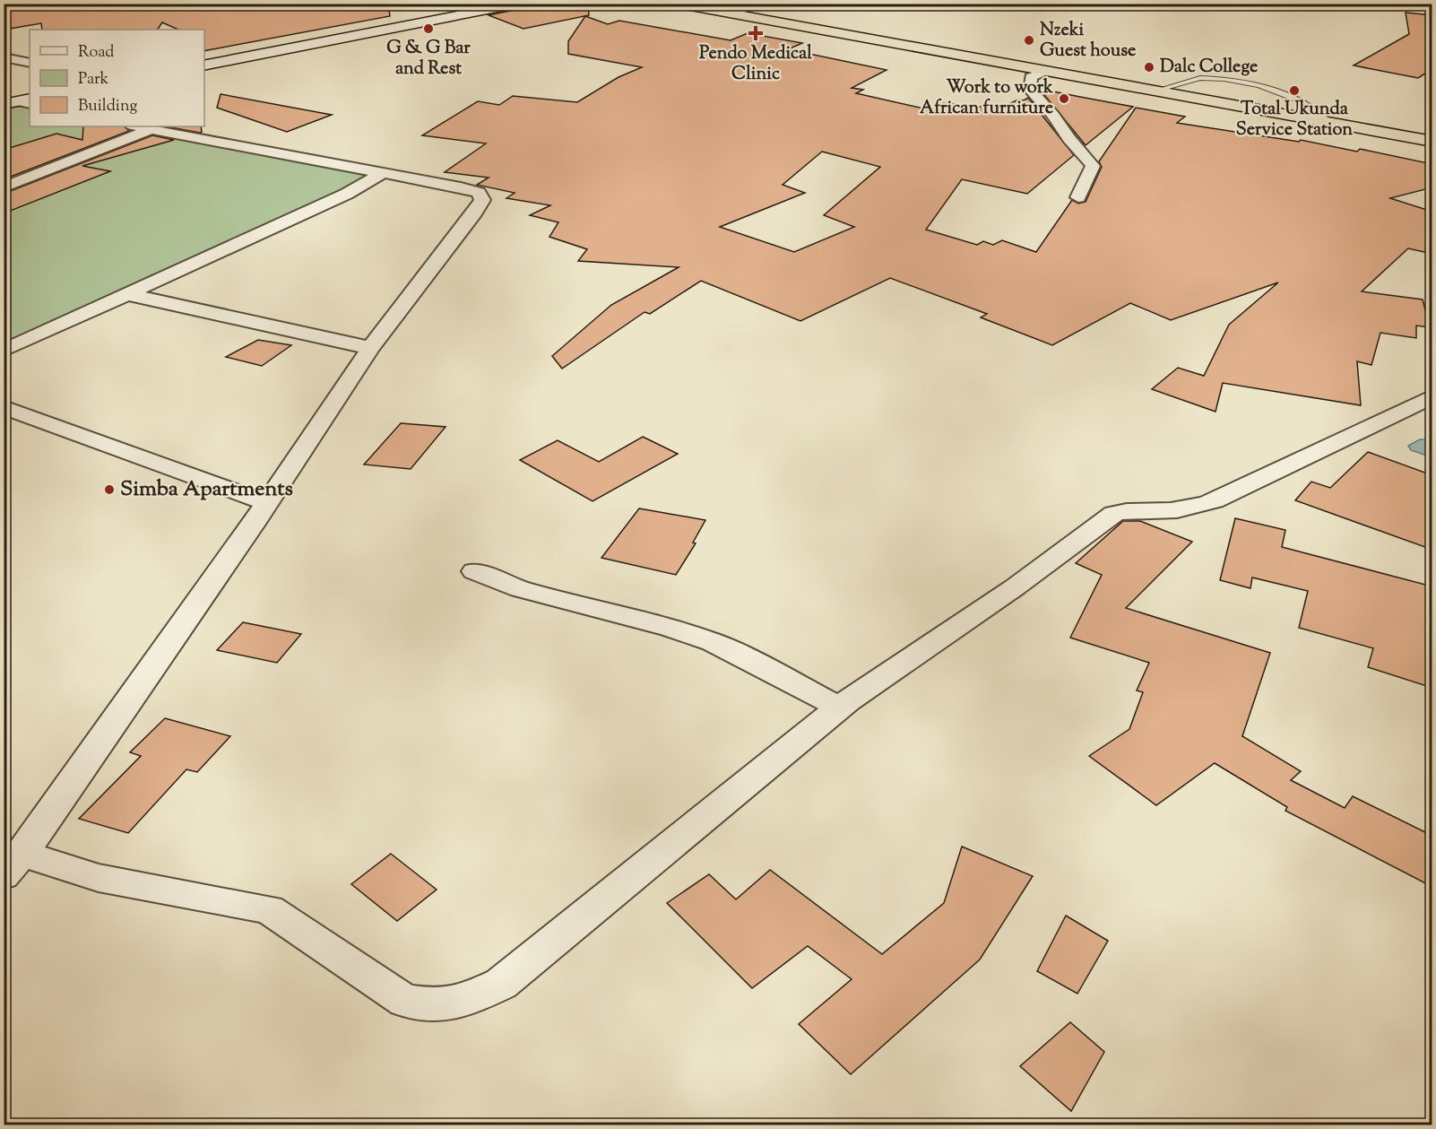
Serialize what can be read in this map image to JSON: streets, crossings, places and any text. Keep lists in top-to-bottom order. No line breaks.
{"places":{"other":["G & G Bar and Rest","Nzeki Guest house","Dalc College","Total Ukunda Service Station","Work to work African furniture","Simba Apartments"],"health":["Pendo Medical Clinic"]},"legend":["Road","Park","Building"]}
